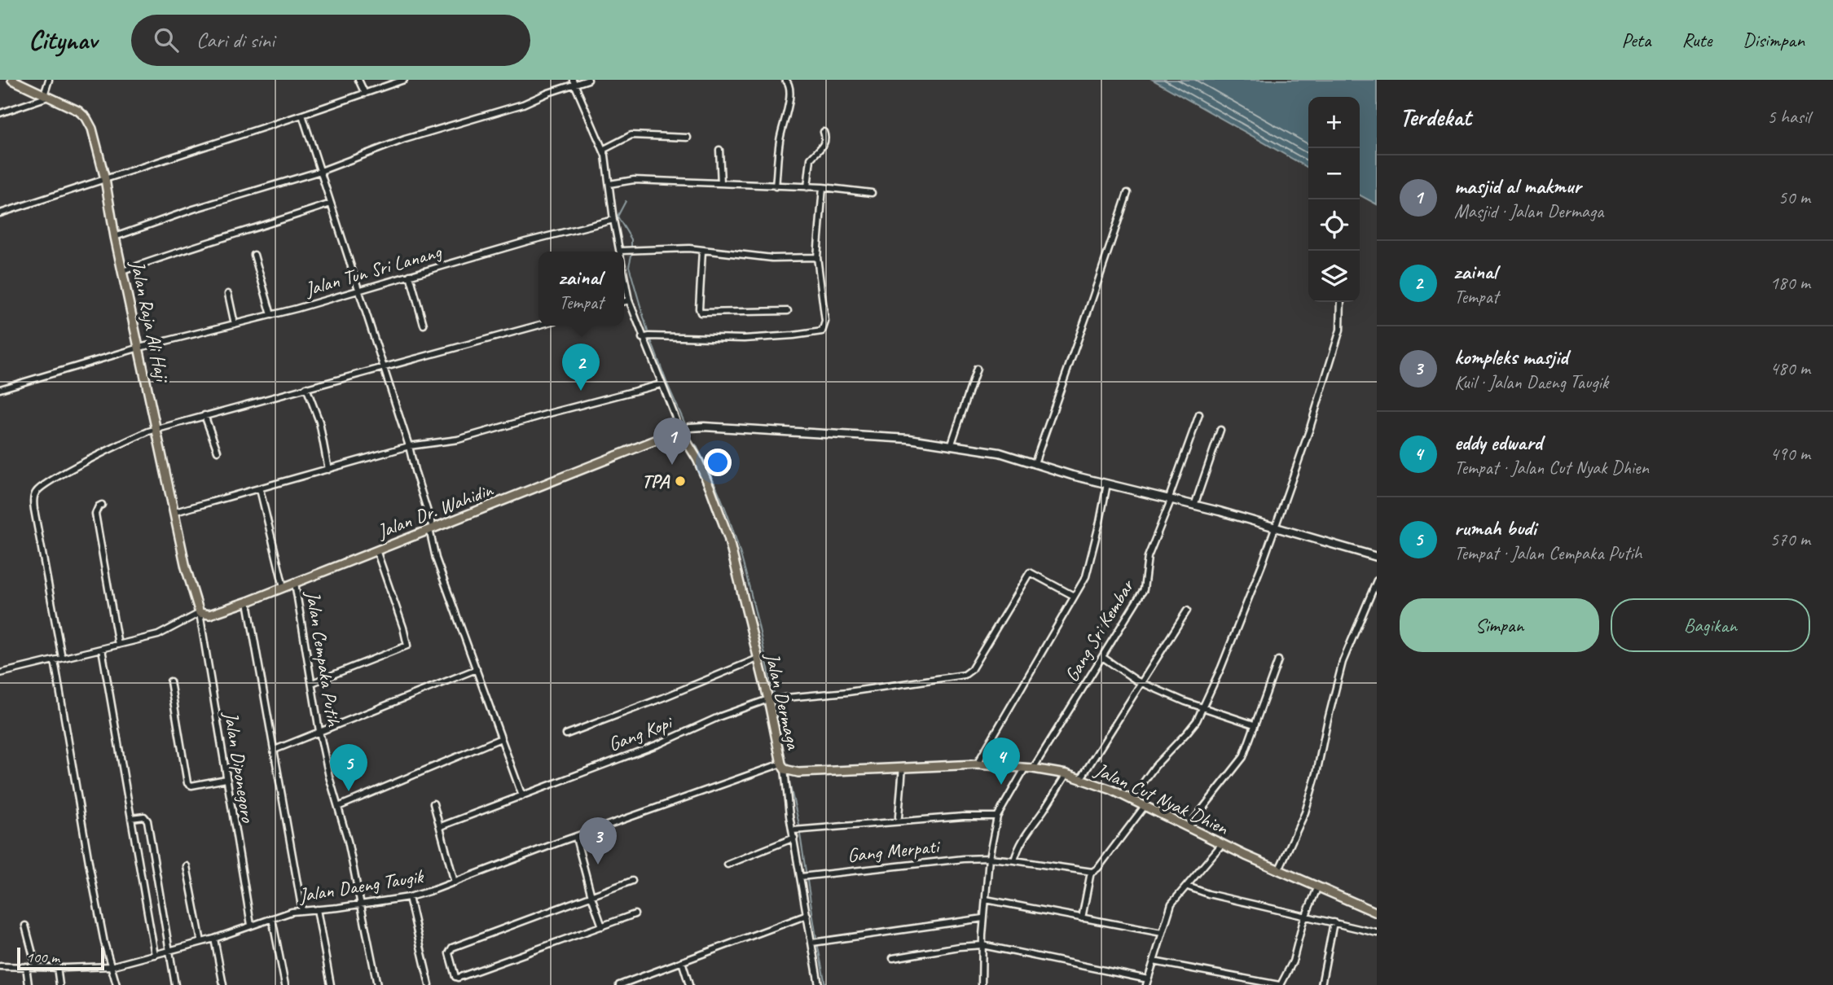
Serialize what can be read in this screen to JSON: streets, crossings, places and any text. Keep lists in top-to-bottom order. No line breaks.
{"streets":{"main road":["Jalan Raja Ali Haji","Jalan Dr. Wahidin","Jalan Dermaga","Jalan Cut Nyak Dhien"],"street":["Jalan Tun Sri Lanang","Gang Sri Kembar","Jalan Cempaka Putih","Gang Kopi","Jalan Diponegoro","Gang Merpati","Jalan Daeng Taugik"]},"crossings":[["Jalan Tun Sri Lanang","Jalan Raja Ali Haji"],["Jalan Raja Ali Haji","Jalan Dr. Wahidin"],["Jalan Raja Ali Haji","Jalan Diponegoro"],["Jalan Dr. Wahidin","Jalan Cempaka Putih"],["Jalan Dr. Wahidin","Jalan Dermaga"],["Jalan Dr. Wahidin","Jalan Diponegoro"],["Gang Sri Kembar","Jalan Cut Nyak Dhien"],["Gang Sri Kembar","Gang Merpati"],["Jalan Cempaka Putih","Jalan Daeng Taugik"],["Jalan Dermaga","Gang Kopi"],["Jalan Dermaga","Jalan Cut Nyak Dhien"],["Jalan Dermaga","Gang Merpati"],["Jalan Dermaga","Jalan Daeng Taugik"],["Jalan Diponegoro","Jalan Daeng Taugik"],["Jalan Cut Nyak Dhien","Jalan Daeng Taugik"]],"places":["TPA"],"scale_bar":"100 m","page":{"header":"Citynav","search":"Cari di sini","nav":["Peta","Rute","Disimpan"],"heading":["Terdekat","5 hasil"],"map_buttons":["+","−"],"list":[{"mark":"1","name":"masjid al makmur","note":"Masjid · Jalan Dermaga","value":"50 m"},{"mark":"2","name":"zainal","note":"Tempat","value":"180 m"},{"mark":"3","name":"kompleks masjid","note":"Kuil · Jalan Daeng Taugik","value":"480 m"},{"mark":"4","name":"eddy edward","note":"Tempat · Jalan Cut Nyak Dhien","value":"490 m"},{"mark":"5","name":"rumah budi","note":"Tempat · Jalan Cempaka Putih","value":"570 m"}],"popup":["zainal","Tempat"],"pins":["2","1","4","5","3"],"buttons":["Simpan","Bagikan"],"scale":"100 m"}}
